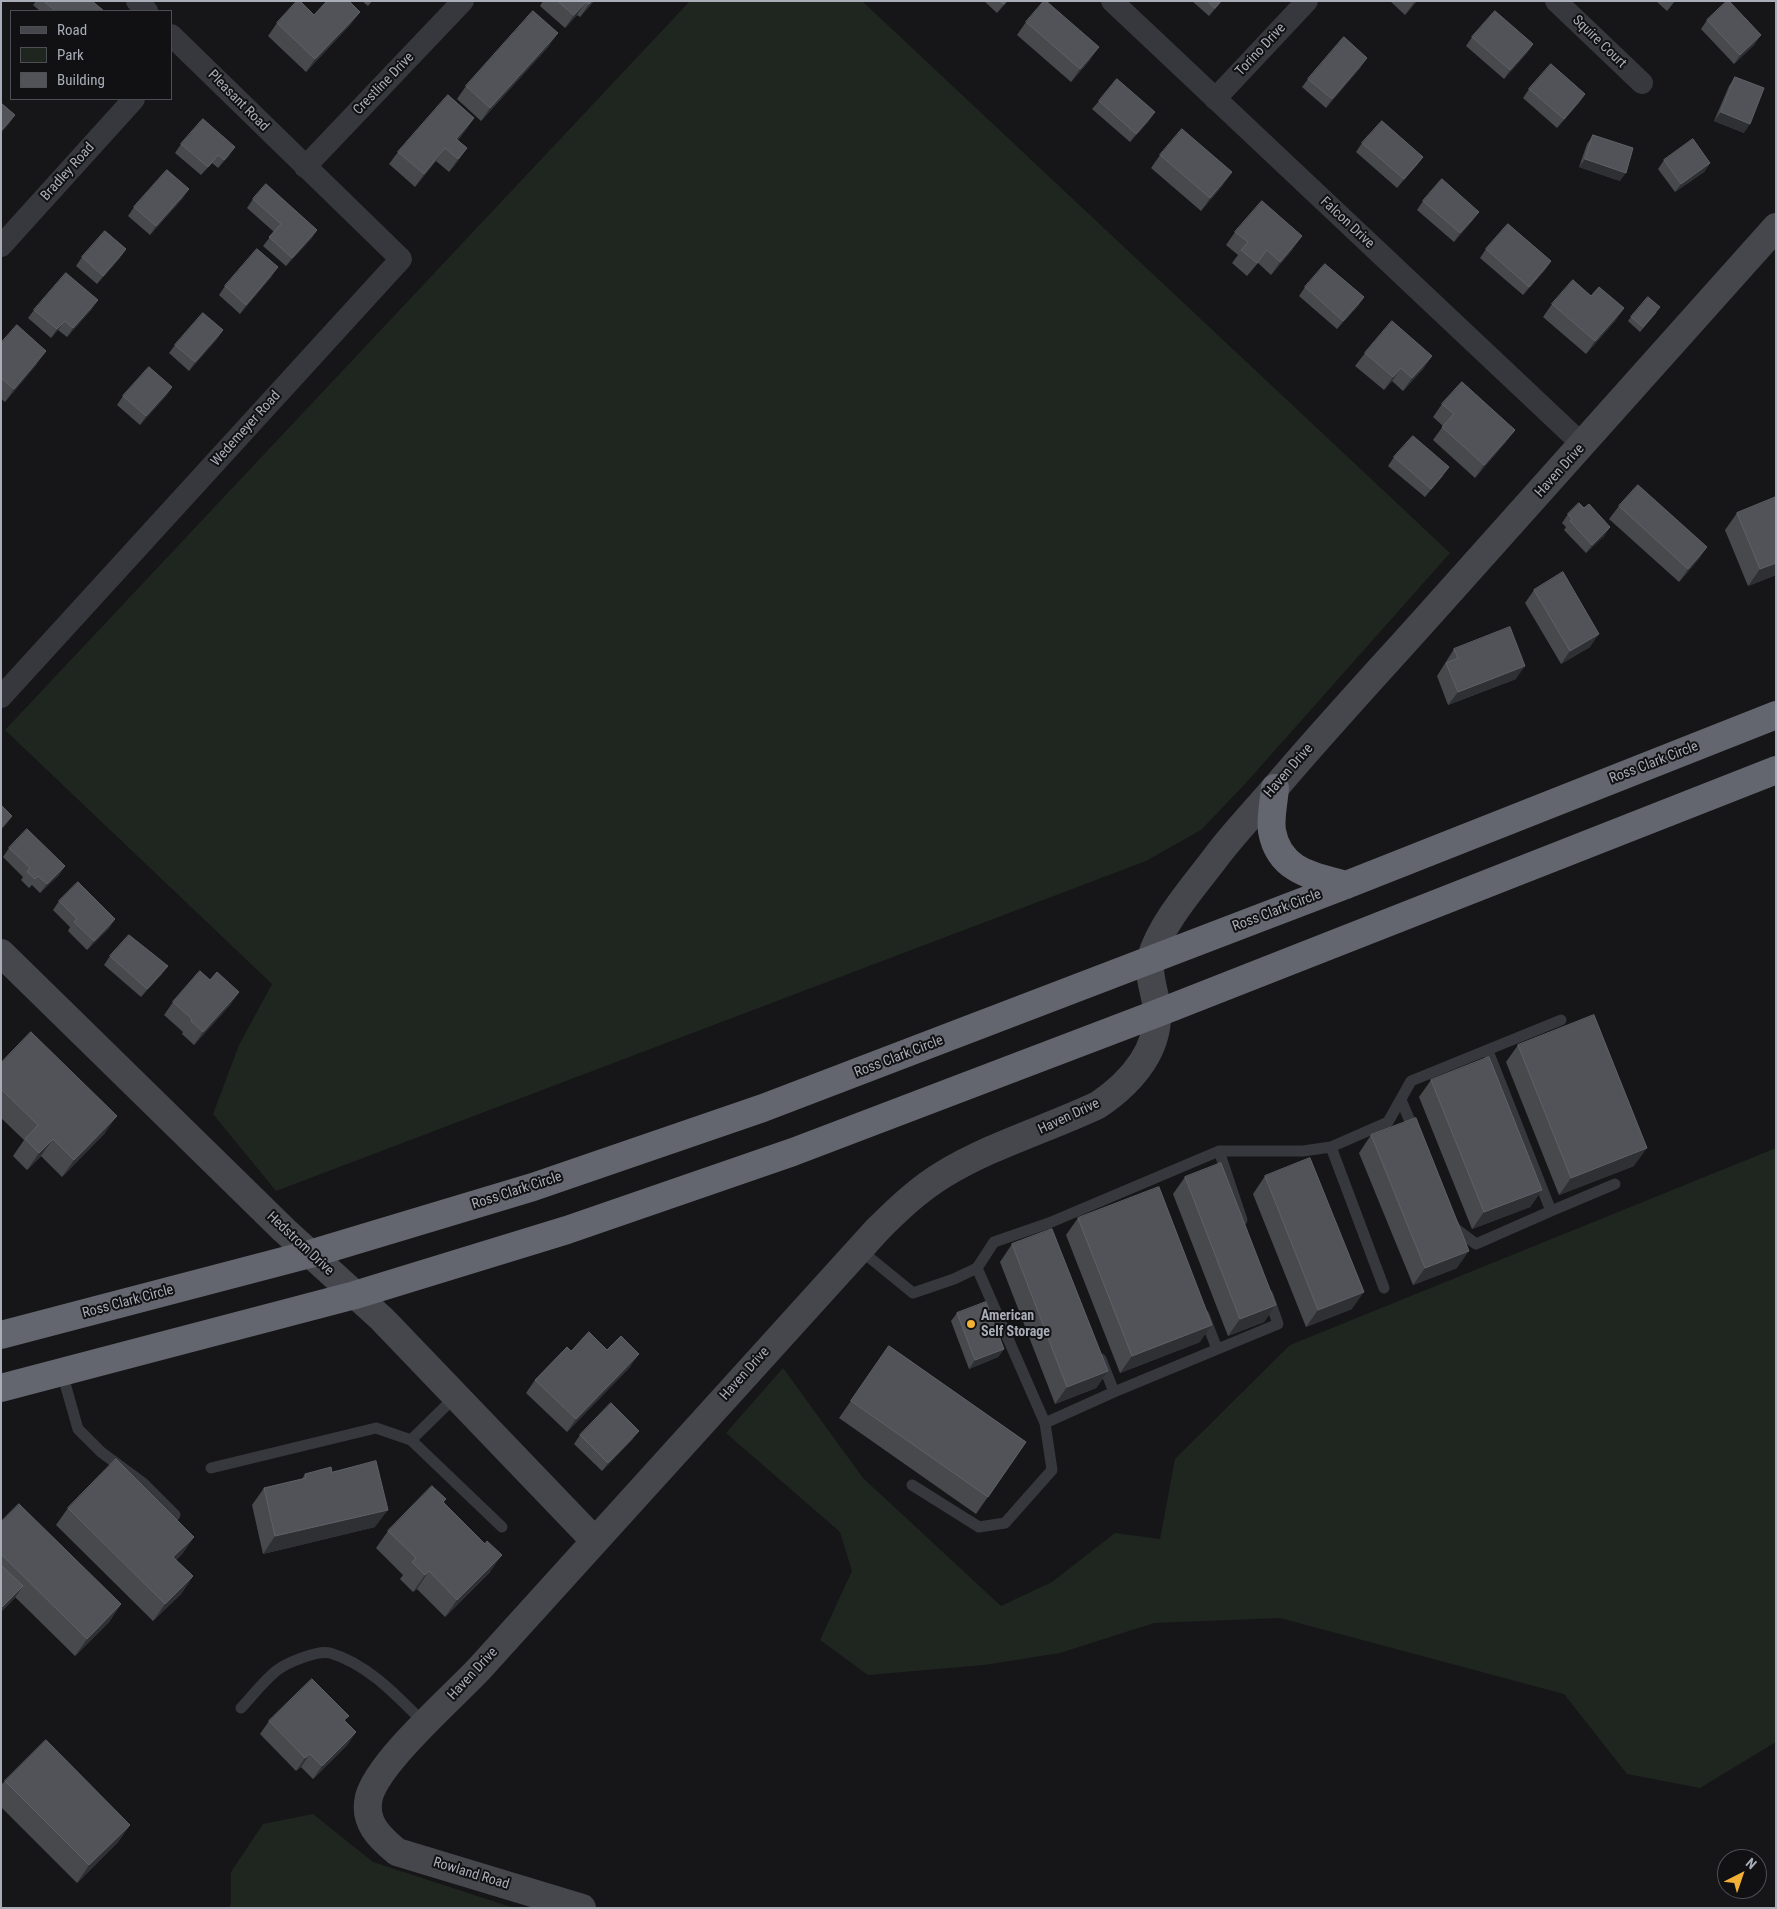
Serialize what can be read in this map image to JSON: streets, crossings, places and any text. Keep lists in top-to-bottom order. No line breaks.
{"streets":{"highway":["Ross Clark Circle"],"street":["Squire Court","Torino Drive","Crestline Drive","Pleasant Road","Bradley Road","Falcon Drive","Wedemeyer Road","Haven Drive","Hedstrom Drive","Rowland Road"]},"crossings":[["Torino Drive","Falcon Drive"],["Crestline Drive","Pleasant Road"],["Crestline Drive","Wedemeyer Road"],["Pleasant Road","Wedemeyer Road"],["Falcon Drive","Haven Drive"],["Haven Drive","Ross Clark Circle"],["Haven Drive","Hedstrom Drive"],["Haven Drive","Rowland Road"],["Ross Clark Circle","Hedstrom Drive"]],"places":["American Self Storage"],"legend":["Road","Park","Building"],"north":"top right"}
